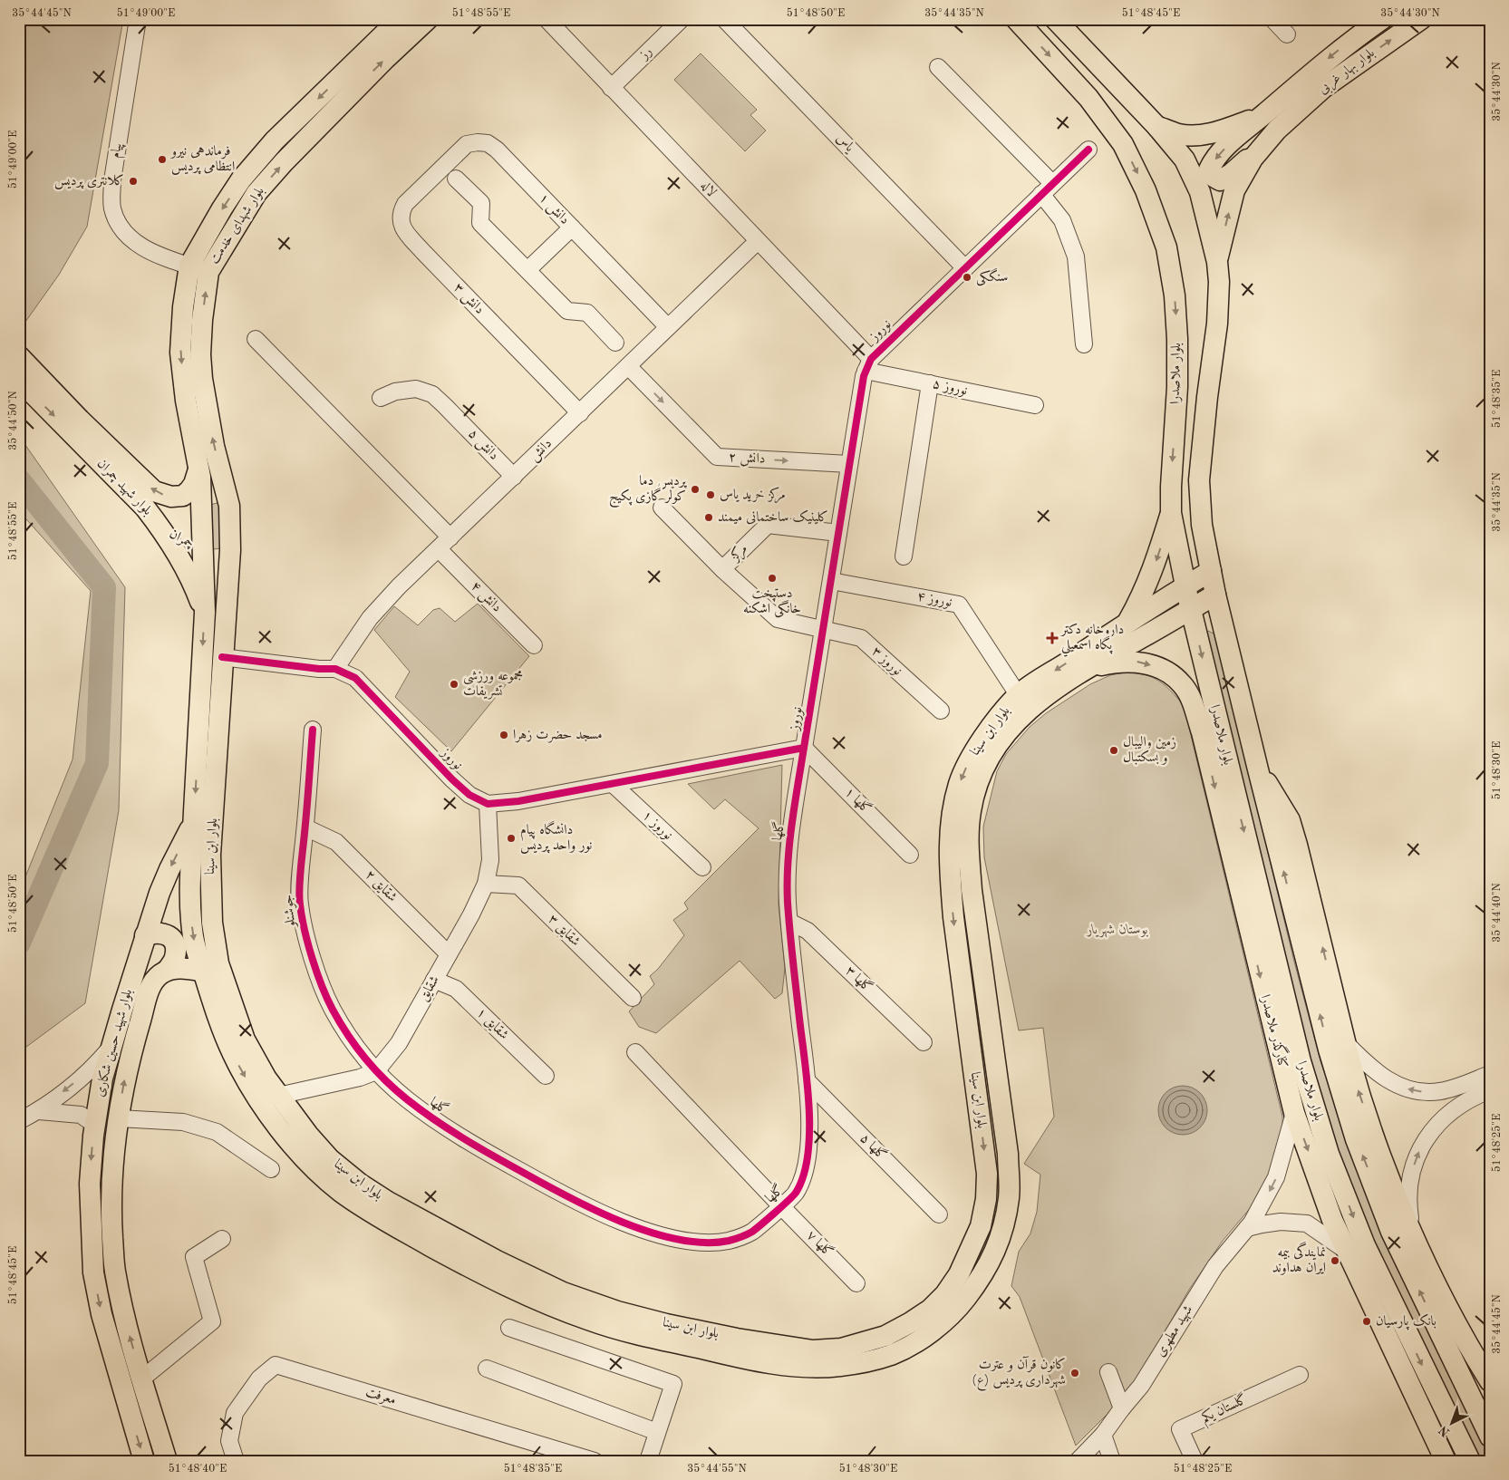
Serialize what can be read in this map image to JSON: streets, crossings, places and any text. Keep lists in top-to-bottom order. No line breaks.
{"streets":{"main road":["بلوار بهار غربی","بلوار شهدای خدمت","بلوار ملاصدرا","بلوار شهید چمران","چمران","بلوار ابن سینا","کنارگذر ملاصدرا","بلوار شهید حسین شکاری"],"street":["رز","یاس","پیام","لاله","دانش ۱","دانش ۳","نوروز","نوروز ۵","دانش ۵","دانش","دانش ۲","مرکز","دانش ۴","نوروز ۴","نوروز ۳","گلها ۱","نوروز ۱","گلها","شقایق ۲","جوشنلو","شقایق ۳","گلها ۳","شقایق","شقایق ۱","گلها ۵","گلها ۷","شهید مطهری","معرفت","گلستان یکم"]},"crossings":[["رز","لاله"],["یاس","نوروز"],["پیام","بلوار شهدای خدمت"],["لاله","نوروز"],["لاله","نوروز ۵"],["لاله","دانش"],["دانش ۱","دانش ۳"],["دانش ۱","دانش"],["بلوار شهدای خدمت","بلوار شهید چمران"],["بلوار شهدای خدمت","چمران"],["بلوار شهدای خدمت","بلوار ابن سینا"],["دانش ۳","دانش"],["نوروز","نوروز ۵"],["نوروز","دانش"],["نوروز","دانش ۲"],["نوروز","مرکز"],["نوروز","نوروز ۴"],["نوروز","نوروز ۳"],["نوروز","بلوار ابن سینا"],["نوروز","گلها ۱"],["نوروز","نوروز ۱"],["نوروز","گلها"],["نوروز","شقایق"],["بلوار ملاصدرا","بلوار ابن سینا"],["بلوار ملاصدرا","کنارگذر ملاصدرا"],["دانش ۵","دانش"],["دانش","دانش ۲"],["دانش","دانش ۴"],["بلوار شهید چمران","چمران"],["بلوار شهید چمران","بلوار ابن سینا"],["چمران","بلوار ابن سینا"],["مرکز","نوروز ۳"],["نوروز ۴","بلوار ابن سینا"],["بلوار ابن سینا","بلوار شهید حسین شکاری"],["گلها ۱","گلها"],["گلها","جوشنلو"],["گلها","گلها ۳"],["گلها","شقایق"],["گلها","گلها ۵"],["گلها","گلها ۷"],["شقایق ۲","جوشنلو"],["شقایق ۲","شقایق"],["جوشنلو","شقایق"],["شقایق ۳","شقایق"],["شقایق","شقایق ۱"],["کنارگذر ملاصدرا","شهید مطهری"]],"one_way":["دانش ۲"],"parks":["بوستان شهریار"],"places":{"other":["فرماندهی نیرو انتظامی پردیس","کلانتری پردیس","سنگکی","پردیس دما کولر گازی پکیج","مرکز خرید یاس","کلینیک ساختمانی میمند","دستپخت خانگی اشکنه","مجموعه ورزشی تشریفات","مسجد حضرت زهرا","زمین والیبال و بسکتبال","دانشگاه پیام نور واحد پردیس","نمایندگی بیمه ایران هداوند","بانک پارسیان","کانون قرآن و عترت (ع) شهرداری پردیس"],"health":["داروخانه دكتر پگاه اسمعيلي"]},"north":"bottom left","coordinates":["35°44'45\"N","51°49'00\"E","51°48'55\"E","51°48'50\"E","35°44'35\"N","51°48'45\"E","35°44'30\"N","51°48'35\"E","35°44'50\"N","51°48'30\"E","35°44'40\"N","51°48'25\"E","51°48'40\"E","35°44'55\"N"]}
